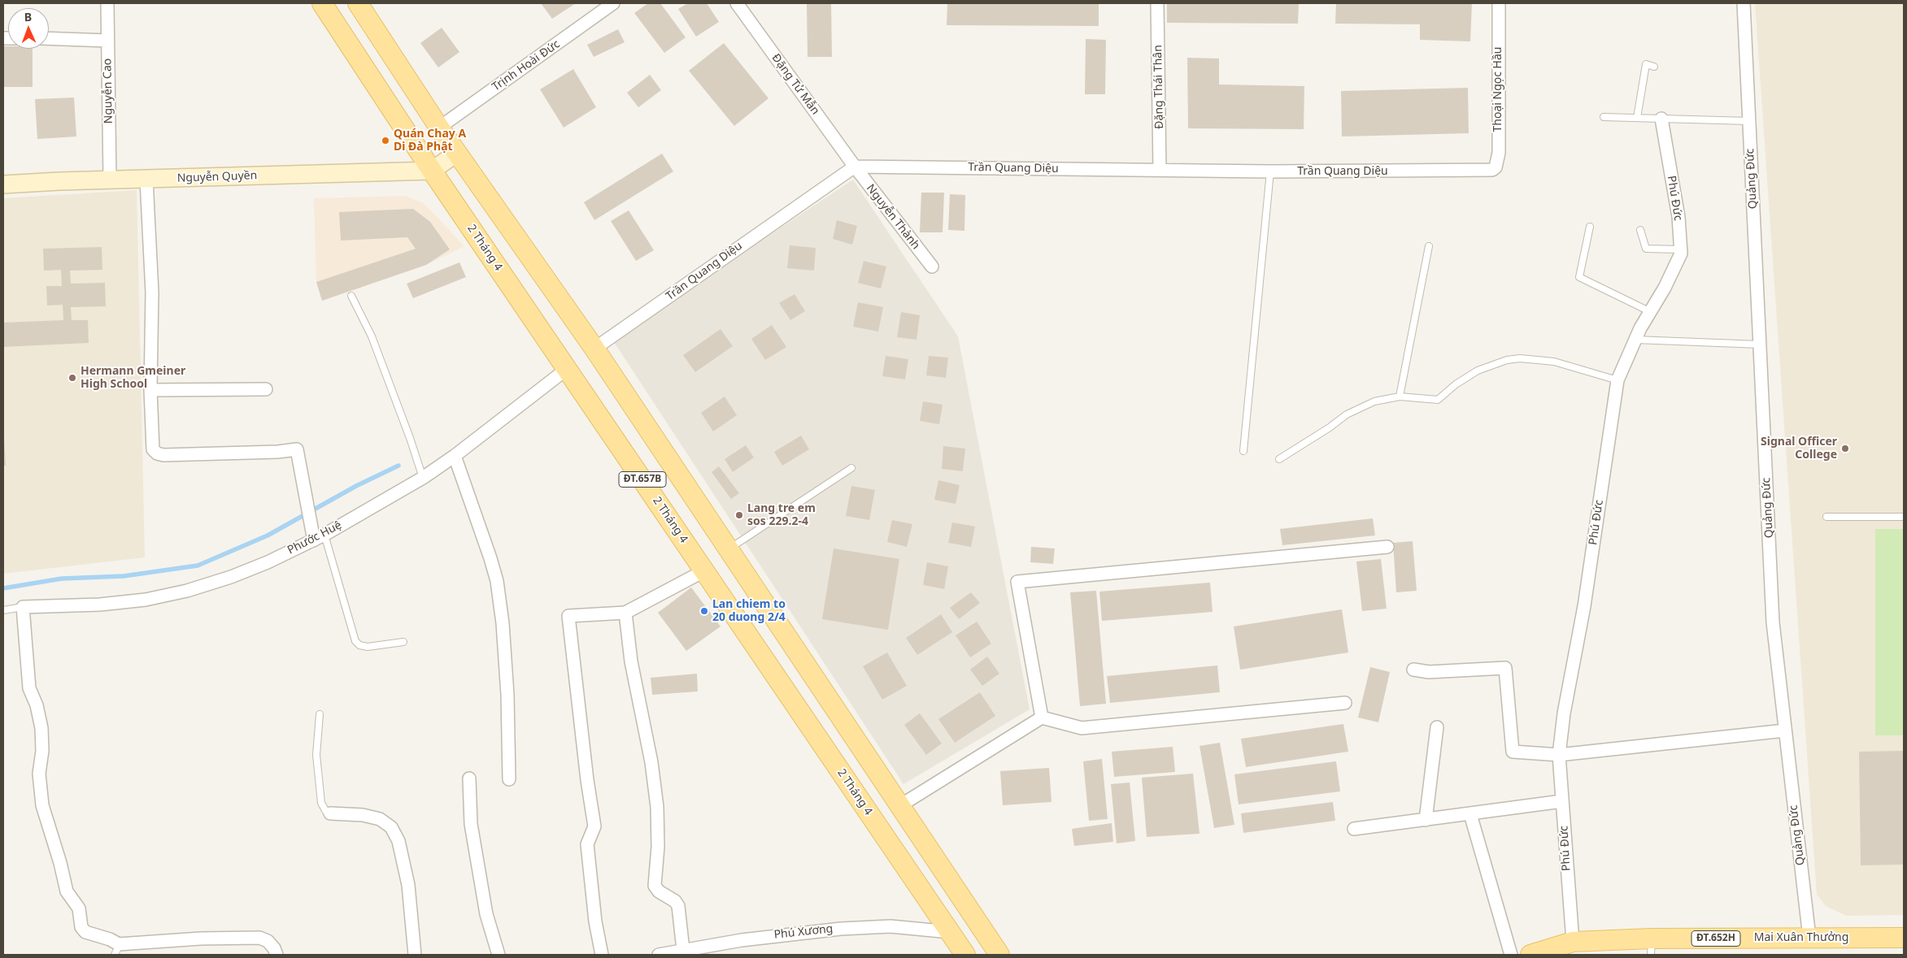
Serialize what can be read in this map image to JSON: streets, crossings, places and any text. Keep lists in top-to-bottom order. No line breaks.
{"streets":{"main road":["2 Tháng 4","ĐT.657B","Mai Xuân Thưởng","ĐT.652H"],"street":["Trịnh Hoài Đức","Đặng Tử Mẫn","Đặng Thái Thân","Thoại Ngọc Hầu","Nguyễn Cao","Trần Quang Diệu","Nguyễn Quyền","Quảng Đức","Phú Đức","Nguyễn Thành","Phước Huệ","Phú Xương"]},"crossings":[["Trịnh Hoài Đức","ĐT.657B"],["Đặng Tử Mẫn","Trần Quang Diệu"],["Đặng Tử Mẫn","Nguyễn Thành"],["Đặng Thái Thân","Trần Quang Diệu"],["Thoại Ngọc Hầu","Trần Quang Diệu"],["Nguyễn Cao","Nguyễn Quyền"],["Trần Quang Diệu","Nguyễn Thành"],["Trần Quang Diệu","ĐT.657B"],["Nguyễn Quyền","2 Tháng 4"],["Quảng Đức","Mai Xuân Thưởng"],["Phú Đức","Mai Xuân Thưởng"],["2 Tháng 4","Phước Huệ"],["2 Tháng 4","Phú Xương"]],"places":["Quán Chay A Di Đà Phật","Hermann Gmeiner High School","Signal Officer College","Lang tre em sos 229.2-4","Lan chiem to 20 duong 2/4"],"north":"top"}
